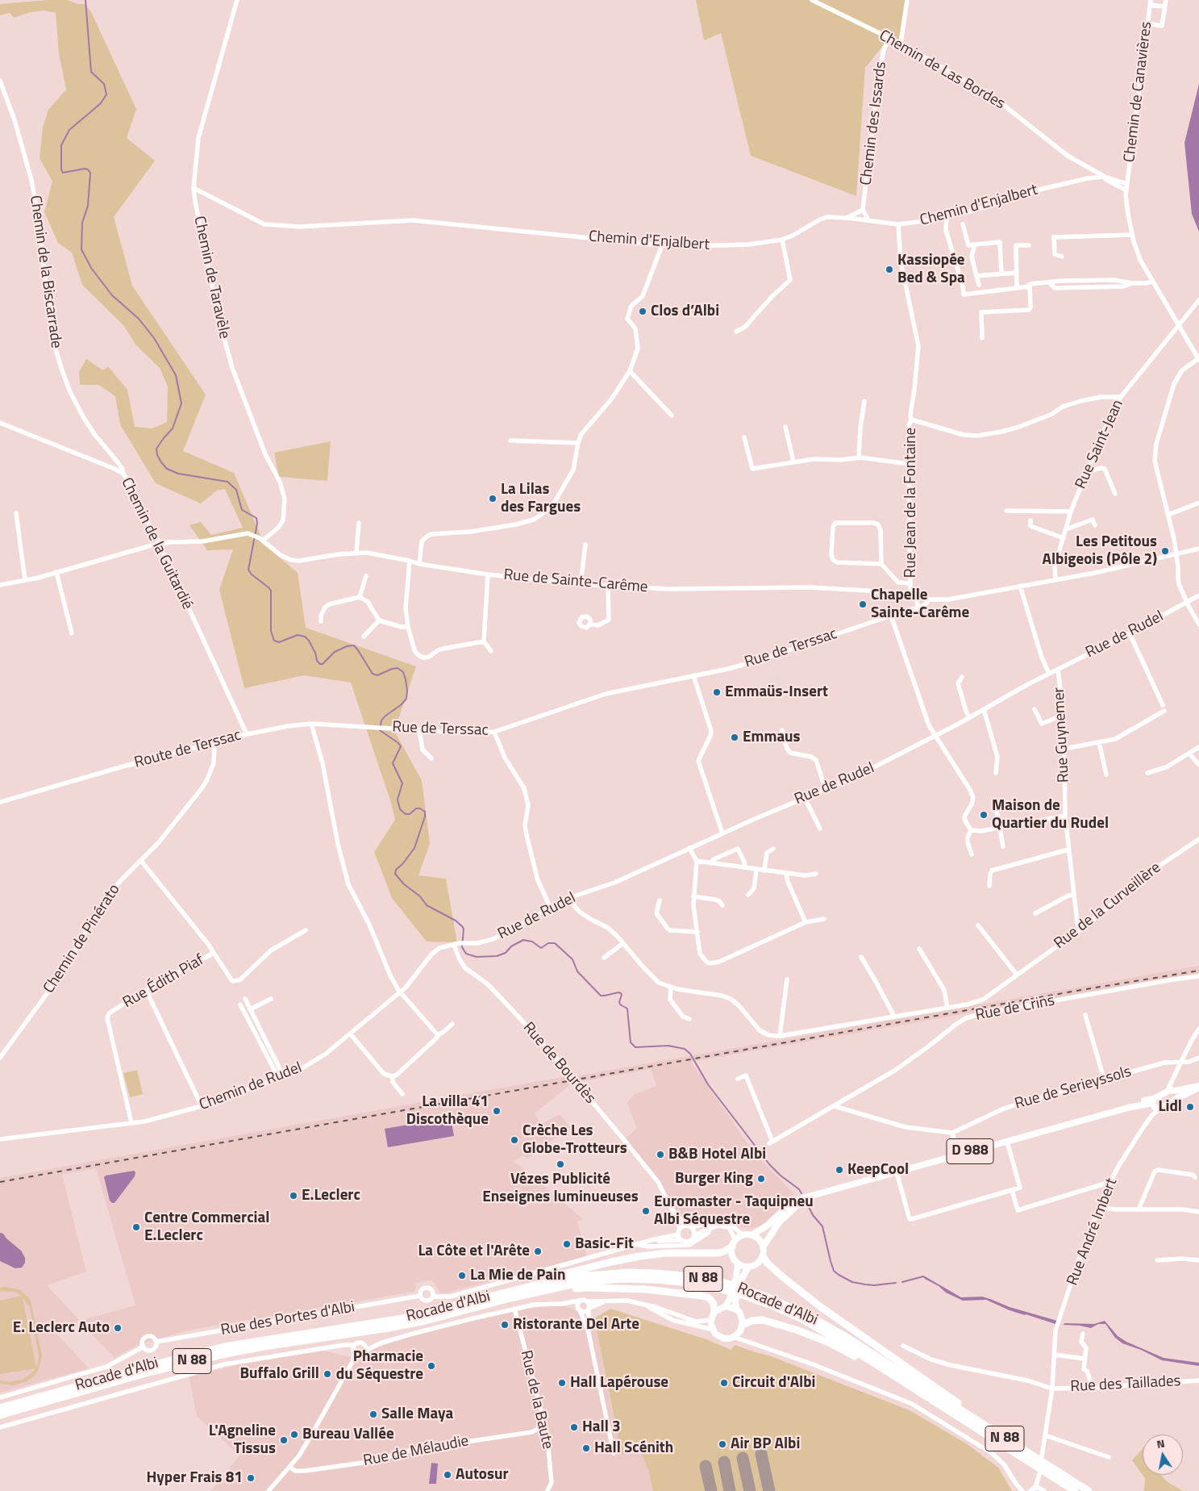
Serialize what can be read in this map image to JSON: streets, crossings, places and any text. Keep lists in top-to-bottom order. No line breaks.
{"streets":{"highway":["N 88","Rocade d'Albi"],"main road":["D 988"],"street":["Chemin de Las Bordes","Chemin de Canavières","Chemin des Issards","Chemin d'Enjalbert","Chemin de la Biscarrade","Chemin de Taravèle","Rue Saint-Jean","Rue Jean de la Fontaine","Chemin de la Guitardié","Rue de Sainte-Carême","Rue de Rudel","Rue de Terssac","Rue Guynemer","Route de Terssac","Rue de la Curveillère","Chemin de Pinérato","Rue Édith Piaf","Rue de Crins","Rue de Bourdès","Chemin de Rudel","Rue de Serieyssols","Rue André Imbert","Rue des Portes d'Albi","Rue des Taillades","Rue de la Baute","Rue de Mélaudie"]},"crossings":[["Chemin de Las Bordes","Chemin des Issards"],["Chemin de Las Bordes","Chemin d'Enjalbert"],["Chemin de Canavières","Chemin d'Enjalbert"],["Chemin de Canavières","Rue Saint-Jean"],["Chemin d'Enjalbert","Chemin de Taravèle"],["Chemin de la Biscarrade","Chemin de la Guitardié"],["Chemin de Taravèle","Rue de Sainte-Carême"],["Rue Saint-Jean","Rue Jean de la Fontaine"],["Rue Jean de la Fontaine","Rue de Sainte-Carême"],["Rue Jean de la Fontaine","Rue de Terssac"],["Chemin de la Guitardié","Rue de Sainte-Carême"],["Chemin de la Guitardié","Route de Terssac"],["Rue de Sainte-Carême","Rue de Terssac"],["Rue de Rudel","Rue Guynemer"],["Rue de Rudel","Rue de Bourdès"],["Rue de Rudel","Chemin de Rudel"],["Rue de Terssac","Route de Terssac"],["Rue Guynemer","Rue de la Curveillère"],["Route de Terssac","Chemin de Pinérato"],["Chemin de Pinérato","Rue Édith Piaf"],["Rue Édith Piaf","Chemin de Rudel"],["Rue de Bourdès","Chemin de Rudel"],["D 988","Rue André Imbert"],["Rue André Imbert","Rue des Taillades"],["Rue de la Baute","Rue de Mélaudie"]],"places":["Kassiopée Bed & Spa","Clos d’Albi","La Lilas des Fargues","Les Petitous Albigeois (Pôle 2)","Chapelle Sainte-Carême","Emmaüs-Insert","Emmaus","Maison de Quartier du Rudel","Lidl","La villa 41 Discothèque","Crèche Les Globe-Trotteurs","B&B Hotel Albi","Vézes Publicité Enseignes luminueuses","KeepCool","Burger King","E.Leclerc","Euromaster - Taquipneu Albi Séquestre","Centre Commercial E.Leclerc","Basic-Fit","La Côte et l'Arête","La Mie de Pain","Ristorante Del Arte","E. Leclerc Auto","Pharmacie du Séquestre","Buffalo Grill","Hall Lapérouse","Circuit d'Albi","Salle Maya","Hall 3","Bureau Vallée","L'Agneline Tissus","Air BP Albi","Hall Scénith","Autosur","Hyper Frais 81"],"north":"top"}
